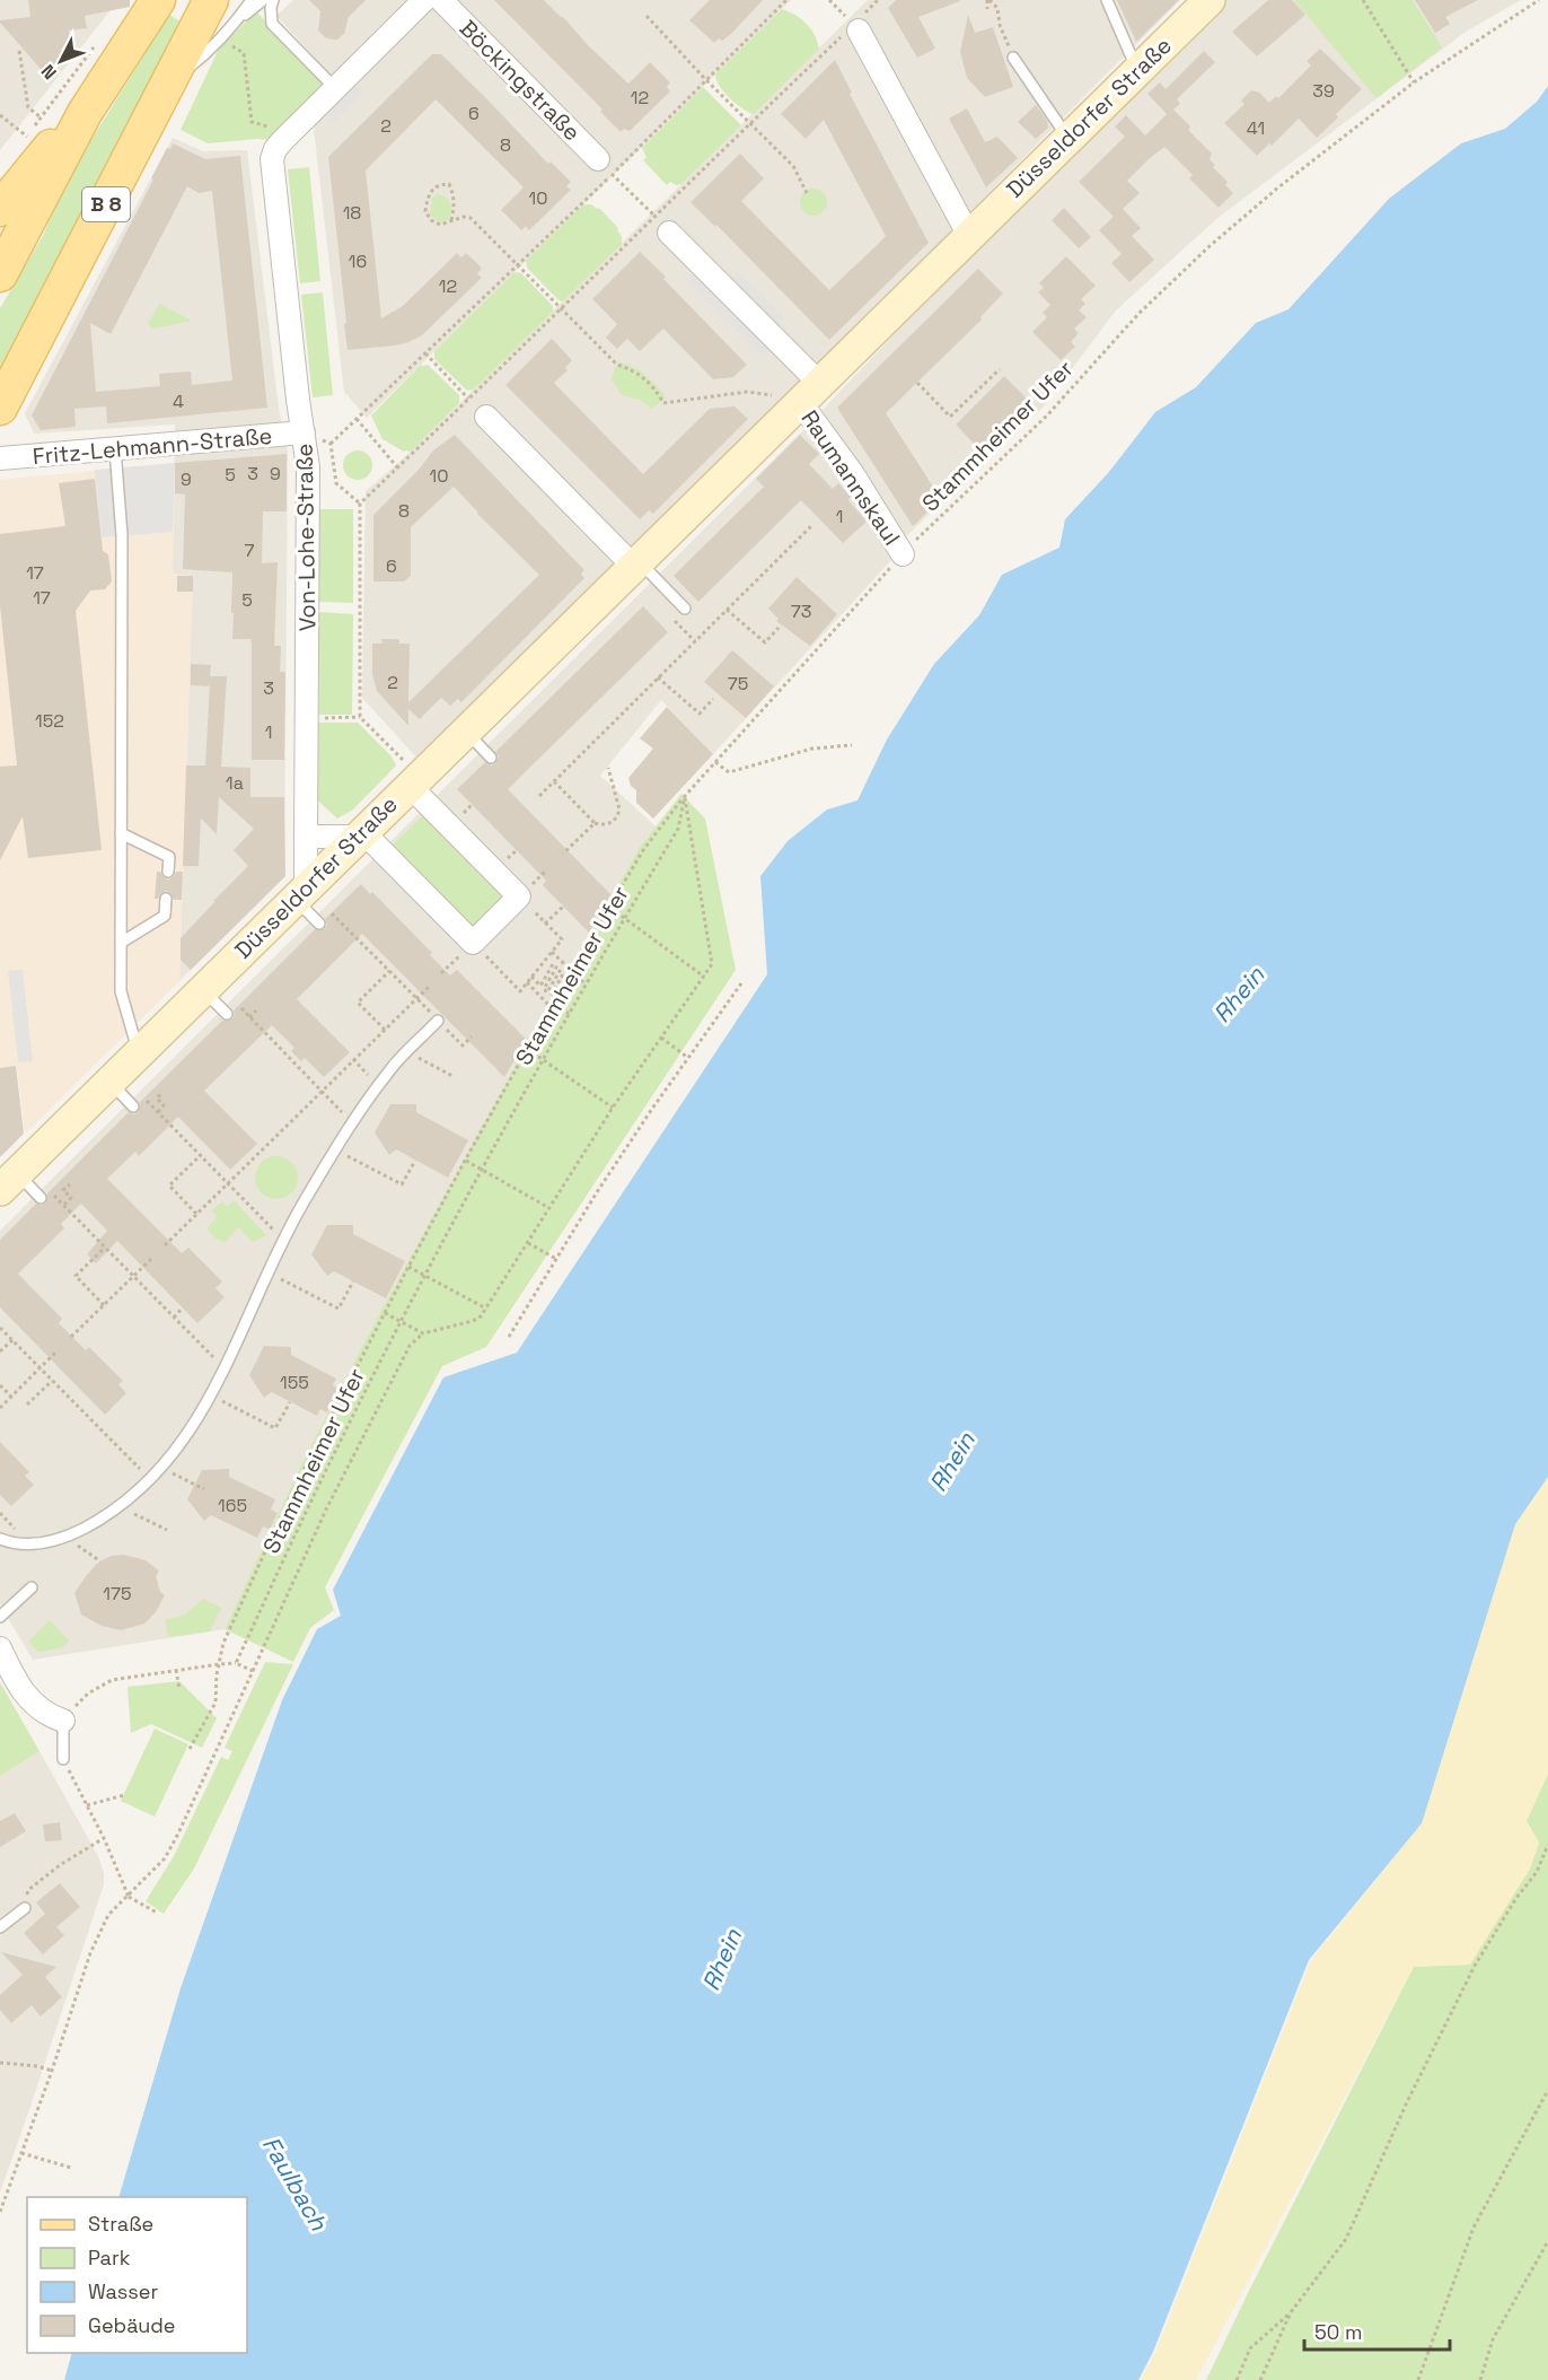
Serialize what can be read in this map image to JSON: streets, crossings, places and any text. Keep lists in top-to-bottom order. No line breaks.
{"streets":{"main road":["B 8"],"street":["Böckingstraße","Düsseldorfer Straße","Fritz-Lehmann-Straße","Raumannskaul","Von-Lohe-Straße"],"path":["Stammheimer Ufer"]},"crossings":[["Düsseldorfer Straße","Raumannskaul"],["Düsseldorfer Straße","Von-Lohe-Straße"],["Stammheimer Ufer","Raumannskaul"],["Fritz-Lehmann-Straße","Von-Lohe-Straße"]],"water":["Rhein","Faulbach"],"house_numbers":["39","12","6","2","41","8","10","18","16","12","4","3","9","5","10","9","8","1","7","6","17","17","5","73","2","75","3","152","1","1a","155","165","175"],"legend":["Straße","Park","Wasser","Gebäude"],"scale_bar":"50 m","north":"bottom left"}
